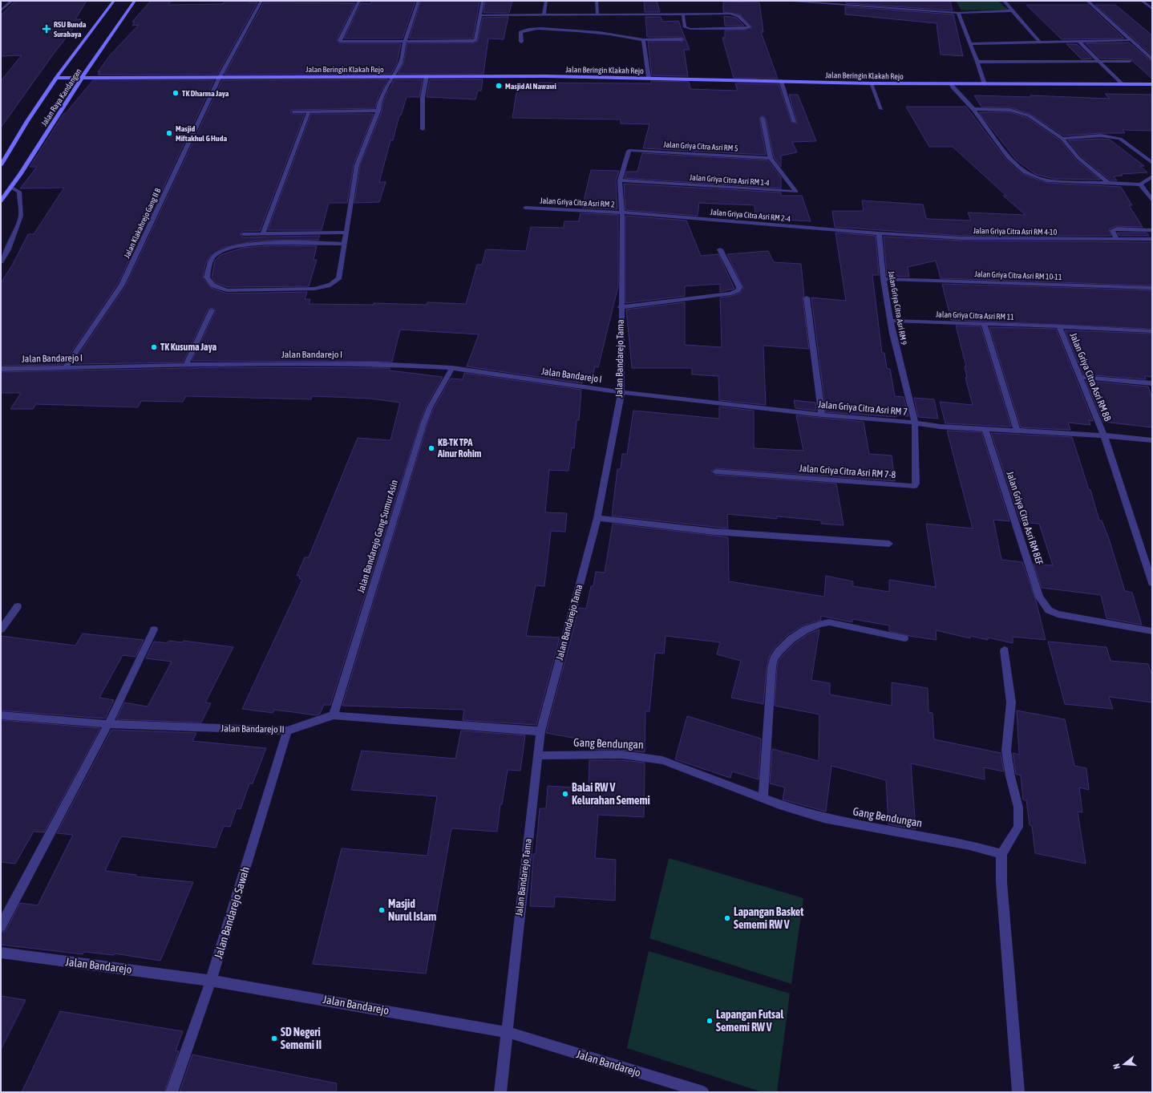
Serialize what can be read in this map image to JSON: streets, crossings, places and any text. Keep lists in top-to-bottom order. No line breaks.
{"streets":{"street":["Jalan Beringin Klakah Rejo","Jalan Raya Kandangan","Jalan Griya Citra Asri RM 5","Jalan Griya Citra Asri RM 1-4","Jalan Griya Citra Asri RM 2","Jalan Griya Citra Asri RM 2-4","Jalan Klakahrejo Gang II B","Jalan Griya Citra Asri RM 4-10","Jalan Griya Citra Asri RM 10-11","Jalan Griya Citra Asri RM 9","Jalan Griya Citra Asri RM 11","Jalan Bandarejo I","Jalan Bandarejo Tama","Jalan Griya Citra Asri RM 8B","Jalan Griya Citra Asri RM 7","Jalan Griya Citra Asri RM 7-8","Jalan Griya Citra Asri RM 8EF","Jalan Bandarejo Gang Sumur Asin","Jalan Bandarejo II","Gang Bendungan","Jalan Bandarejo Sawah","Jalan Bandarejo"]},"crossings":[["Jalan Beringin Klakah Rejo","Jalan Raya Kandangan"],["Jalan Beringin Klakah Rejo","Jalan Klakahrejo Gang II B"],["Jalan Griya Citra Asri RM 5","Jalan Griya Citra Asri RM 1-4"],["Jalan Griya Citra Asri RM 5","Jalan Griya Citra Asri RM 2"],["Jalan Griya Citra Asri RM 1-4","Jalan Griya Citra Asri RM 2"],["Jalan Griya Citra Asri RM 2","Jalan Griya Citra Asri RM 2-4"],["Jalan Griya Citra Asri RM 2","Jalan Bandarejo Tama"],["Jalan Griya Citra Asri RM 2-4","Jalan Griya Citra Asri RM 4-10"],["Jalan Griya Citra Asri RM 2-4","Jalan Griya Citra Asri RM 9"],["Jalan Griya Citra Asri RM 2-4","Jalan Bandarejo Tama"],["Jalan Klakahrejo Gang II B","Jalan Bandarejo I"],["Jalan Griya Citra Asri RM 4-10","Jalan Griya Citra Asri RM 9"],["Jalan Griya Citra Asri RM 10-11","Jalan Griya Citra Asri RM 9"],["Jalan Griya Citra Asri RM 9","Jalan Griya Citra Asri RM 11"],["Jalan Griya Citra Asri RM 9","Jalan Griya Citra Asri RM 7"],["Jalan Griya Citra Asri RM 9","Jalan Griya Citra Asri RM 7-8"],["Jalan Griya Citra Asri RM 11","Jalan Griya Citra Asri RM 8B"],["Jalan Bandarejo I","Jalan Bandarejo Tama"],["Jalan Bandarejo I","Jalan Griya Citra Asri RM 7"],["Jalan Bandarejo I","Jalan Bandarejo Gang Sumur Asin"],["Jalan Bandarejo Tama","Jalan Griya Citra Asri RM 7"],["Jalan Bandarejo Tama","Jalan Bandarejo II"],["Jalan Bandarejo Tama","Gang Bendungan"],["Jalan Bandarejo Tama","Jalan Bandarejo"],["Jalan Griya Citra Asri RM 8B","Jalan Griya Citra Asri RM 7"],["Jalan Griya Citra Asri RM 7","Jalan Griya Citra Asri RM 7-8"],["Jalan Griya Citra Asri RM 7","Jalan Griya Citra Asri RM 8EF"],["Jalan Bandarejo Gang Sumur Asin","Jalan Bandarejo II"],["Jalan Bandarejo II","Jalan Bandarejo Sawah"],["Jalan Bandarejo Sawah","Jalan Bandarejo"]],"places":{"health":["RSU Bunda Surabaya"],"other":["Masjid Al Nawawi","TK Dharma Jaya","Masjid Miftakhul G Huda","TK Kusuma Jaya","KB-TK TPA Ainur Rohim","Balai RW V Kelurahan Sememi","Masjid Nurul Islam","Lapangan Basket Sememi RW V","Lapangan Futsal Sememi RW V","SD Negeri Sememi II"]},"north":"left"}
